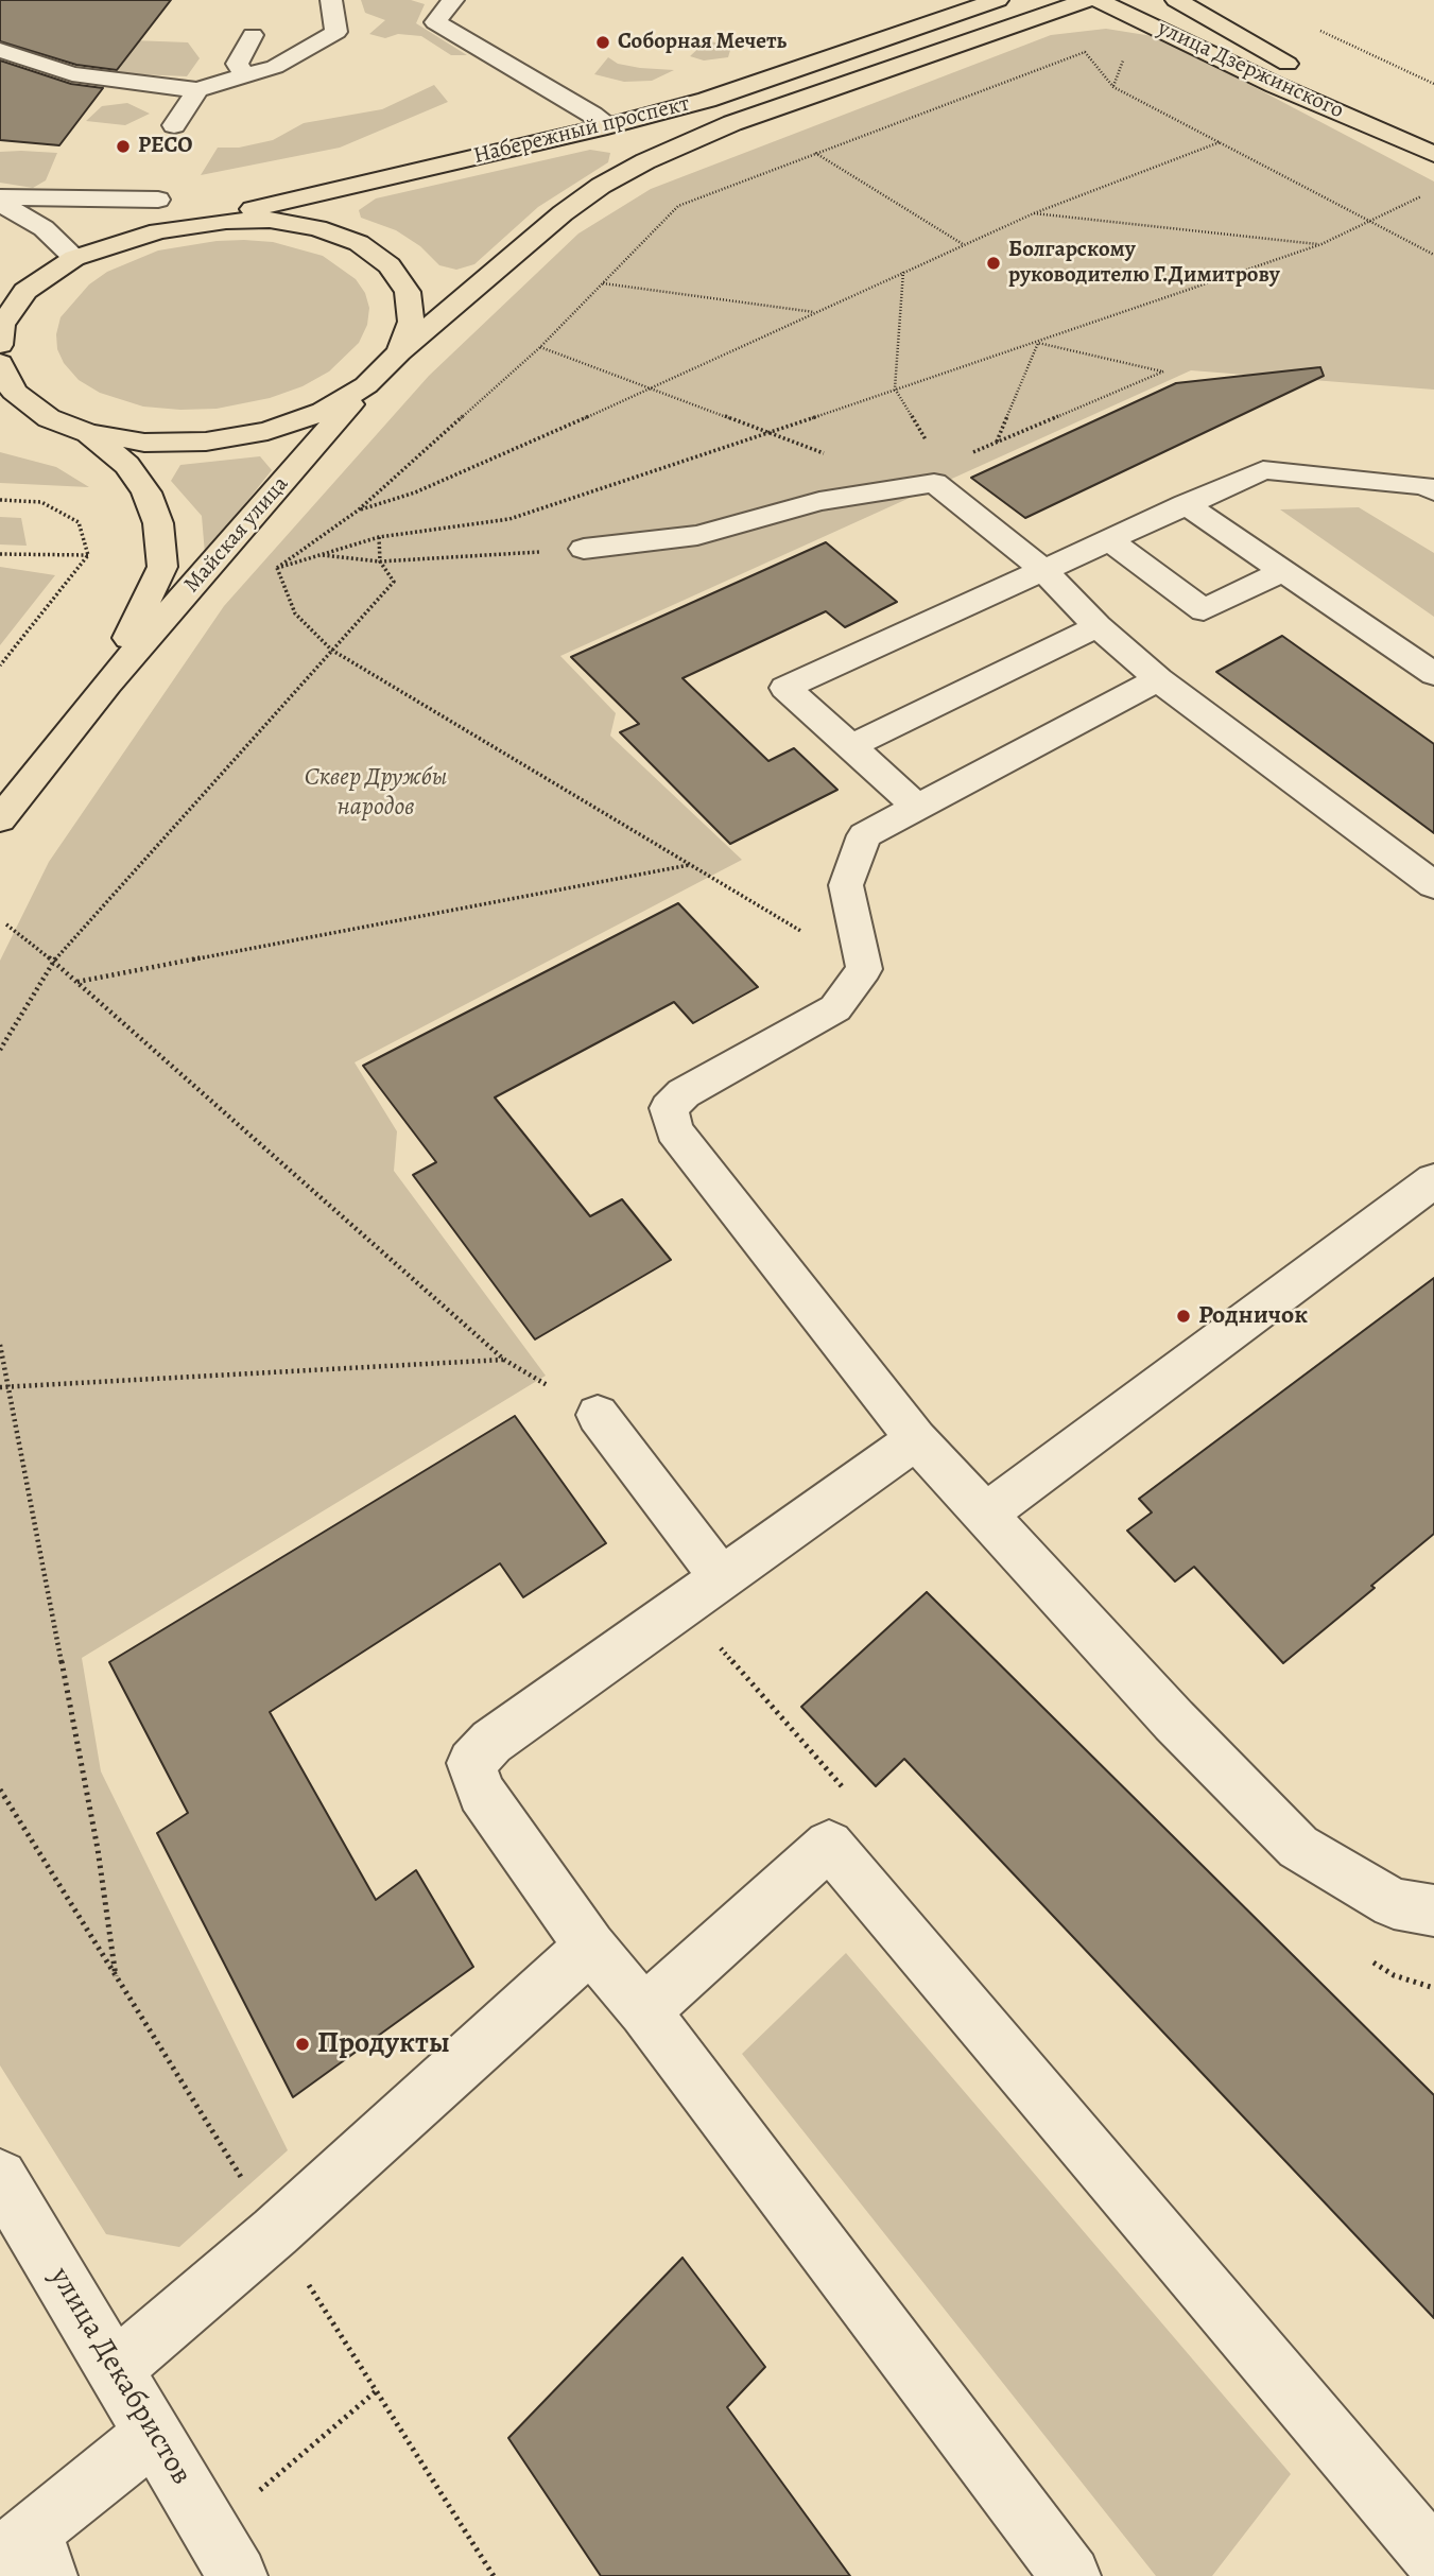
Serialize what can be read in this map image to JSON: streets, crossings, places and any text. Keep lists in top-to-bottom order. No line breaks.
{"streets":{"main road":["улица Дзержинского","Набережный проспект","Майская улица"],"street":["улица Декабристов"]},"crossings":[["Набережный проспект","Майская улица"]],"parks":["Сквер Дружбы народов"],"places":["Соборная Мечеть","РЕСО","Болгарскому руководителю Г.Димитрову","Родничок","Продукты"]}
